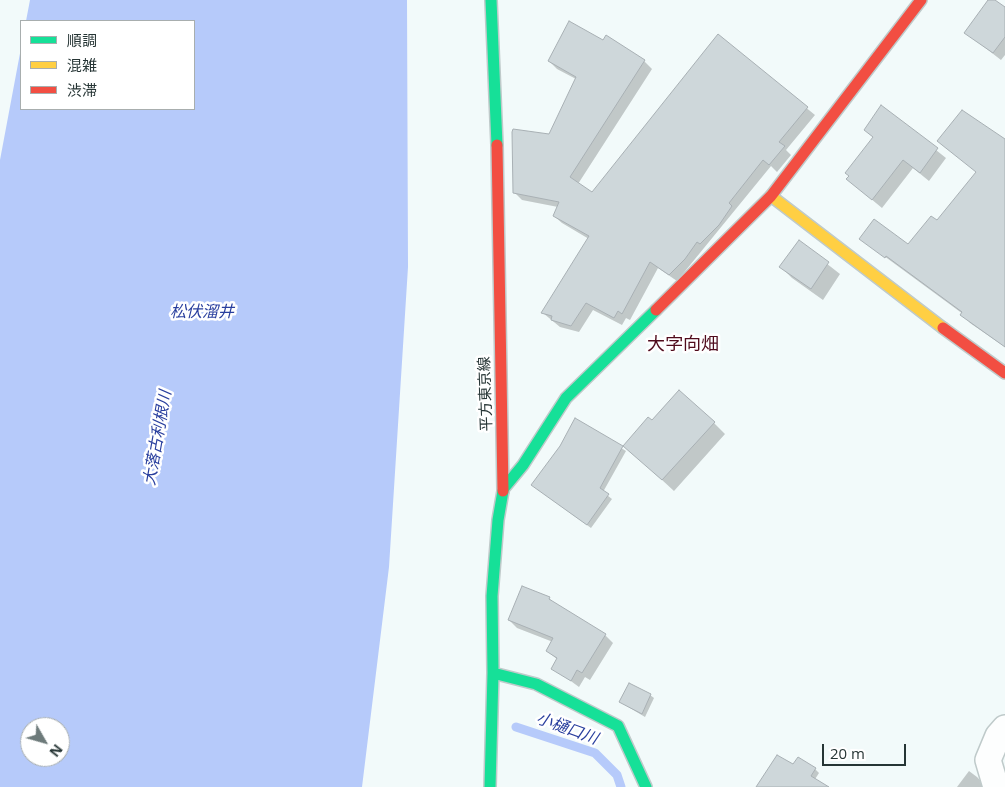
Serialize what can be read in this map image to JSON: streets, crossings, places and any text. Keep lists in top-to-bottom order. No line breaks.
{"streets":{"street":["平方東京線"]},"districts":["大字向畑"],"water":["松伏溜井","大落古利根川","小樋口川"],"legend":["順調","混雑","渋滞"],"scale_bar":"20 m","north":"bottom right"}
